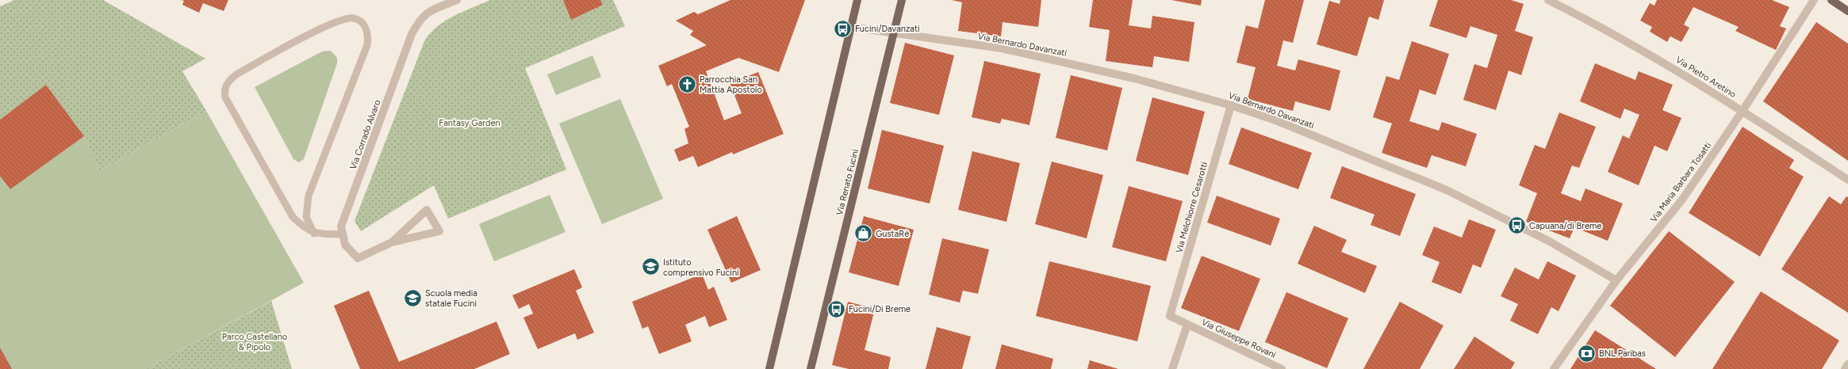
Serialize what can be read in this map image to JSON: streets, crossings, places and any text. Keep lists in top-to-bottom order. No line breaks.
{"streets":{"main road":["Via Renato Fucini"],"street":["Via Bernardo Davanzati","Via Pietro Aretino","Via Corrado Alvaro","Via Maria Barbara Tosatti","Via Melchiorre Cesarotti","Via Giuseppe Rovani"]},"crossings":[["Via Bernardo Davanzati","Via Renato Fucini"],["Via Bernardo Davanzati","Via Maria Barbara Tosatti"],["Via Bernardo Davanzati","Via Melchiorre Cesarotti"],["Via Pietro Aretino","Via Maria Barbara Tosatti"],["Via Melchiorre Cesarotti","Via Giuseppe Rovani"]],"parks":["Fantasy Garden","Parco Castellano & Pipolo"],"places":{"bus stop":["Fucini/Davanzati","Capuana/di Breme","Fucini/Di Breme"],"church":["Parrocchia San Mattia Apostolo"],"shop":["GustaRè"],"school or university":["Istituto comprensivo Fucini","Scuola media statale Fucini"],"bank":["BNL Paribas"]}}
